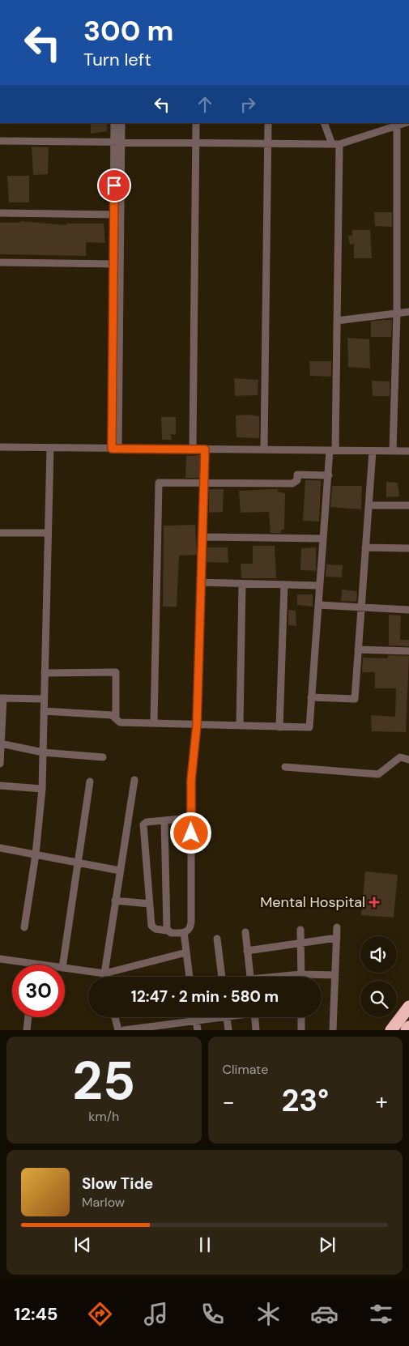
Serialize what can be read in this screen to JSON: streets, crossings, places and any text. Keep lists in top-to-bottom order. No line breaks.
{"places":{"health":["Mental Hospital"]},"page":{"turn":["300 m","Turn left"],"limit":"30","trip":"12:47 · 2 min · 580 m","tile":[["25","km/h"],"Climate"],"heat":["−","23°","+"],"song":["Slow Tide","Marlow"],"tabs":"12:45"}}
